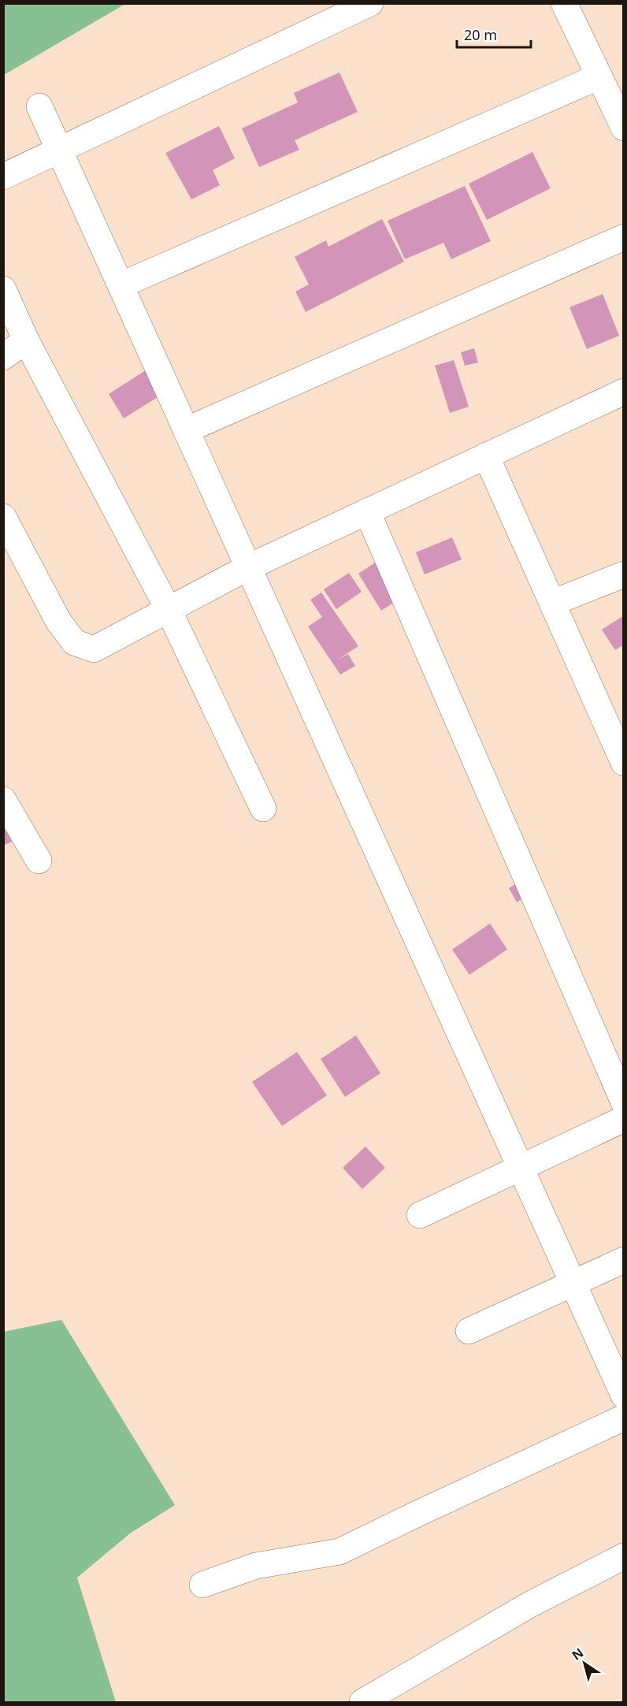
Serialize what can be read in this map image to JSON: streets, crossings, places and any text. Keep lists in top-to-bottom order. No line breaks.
{"scale_bar":"20 m","north":"top left"}
